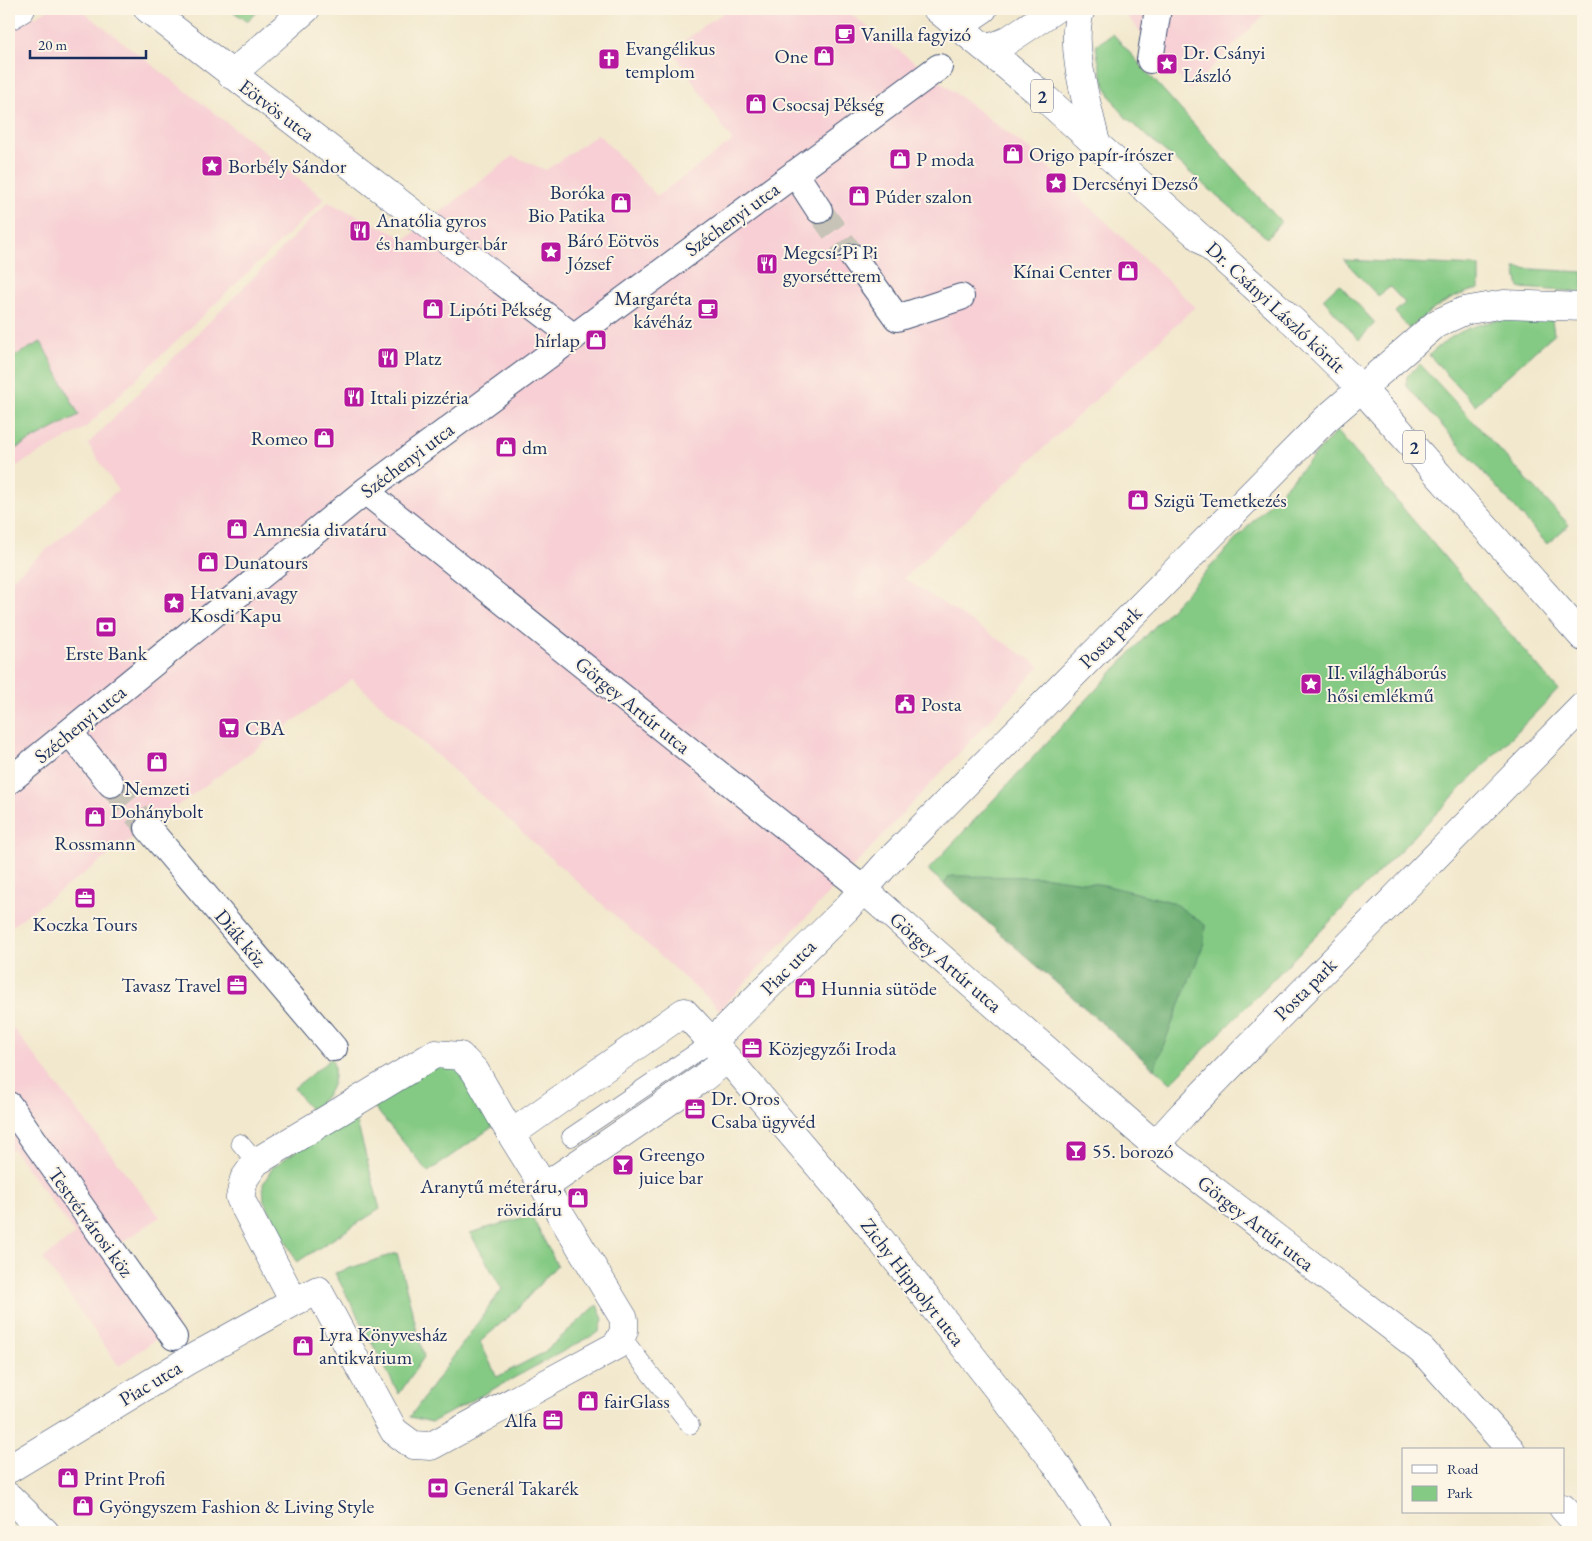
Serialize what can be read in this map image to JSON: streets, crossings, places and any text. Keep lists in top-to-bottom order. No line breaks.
{"streets":{"street":["2","Eötvös utca","Széchenyi utca","Dr. Csányi László körút","Posta park","Görgey Artúr utca","Diák köz","Piac utca","Testvérvárosi köz","Zichy Hippolyt utca"]},"crossings":[["Eötvös utca","Széchenyi utca"],["Széchenyi utca","Görgey Artúr utca"],["Dr. Csányi László körút","Posta park"],["Posta park","Görgey Artúr utca"],["Posta park","Piac utca"],["Görgey Artúr utca","Piac utca"],["Piac utca","Zichy Hippolyt utca"]],"places":{"cafe":["Vanilla fagyizó","Margaréta kávéház"],"shop":["One","Csocsaj Pékség","Origo papír-írószer","P moda","Púder szalon","Boróka Bio Patika","Kínai Center","Lipóti Pékség","hírlap","Romeo","dm","Szigü Temetkezés","Amnesia divatáru","Dunatours","Nemzeti Dohánybolt","Rossmann","Hunnia sütöde","Aranytű méteráru, rövidáru","Lyra Könyvesház antikvárium","fairGlass","Print Profi","Gyöngyszem Fashion & Living Style"],"church":["Evangélikus templom"],"place":["Dr. Csányi László","Borbély Sándor","Dercsényi Dezső","Báró Eötvös József","Hatvani avagy Kosdi Kapu","II. világháborús hősi emlékmű"],"restaurant":["Anatólia gyros és hamburger bár","Megcsí-Pi Pi gyorsétterem","Platz","Ittali pizzéria"],"bank":["Erste Bank","Generál Takarék"],"public building":["Posta"],"supermarket":["CBA"],"office":["Koczka Tours","Tavasz Travel","Közjegyzői Iroda","Dr. Oros Csaba ügyvéd","Alfa"],"bar":["55. borozó","Greengo juice bar"]},"legend":["Road","Park"],"scale_bar":"20 m"}
